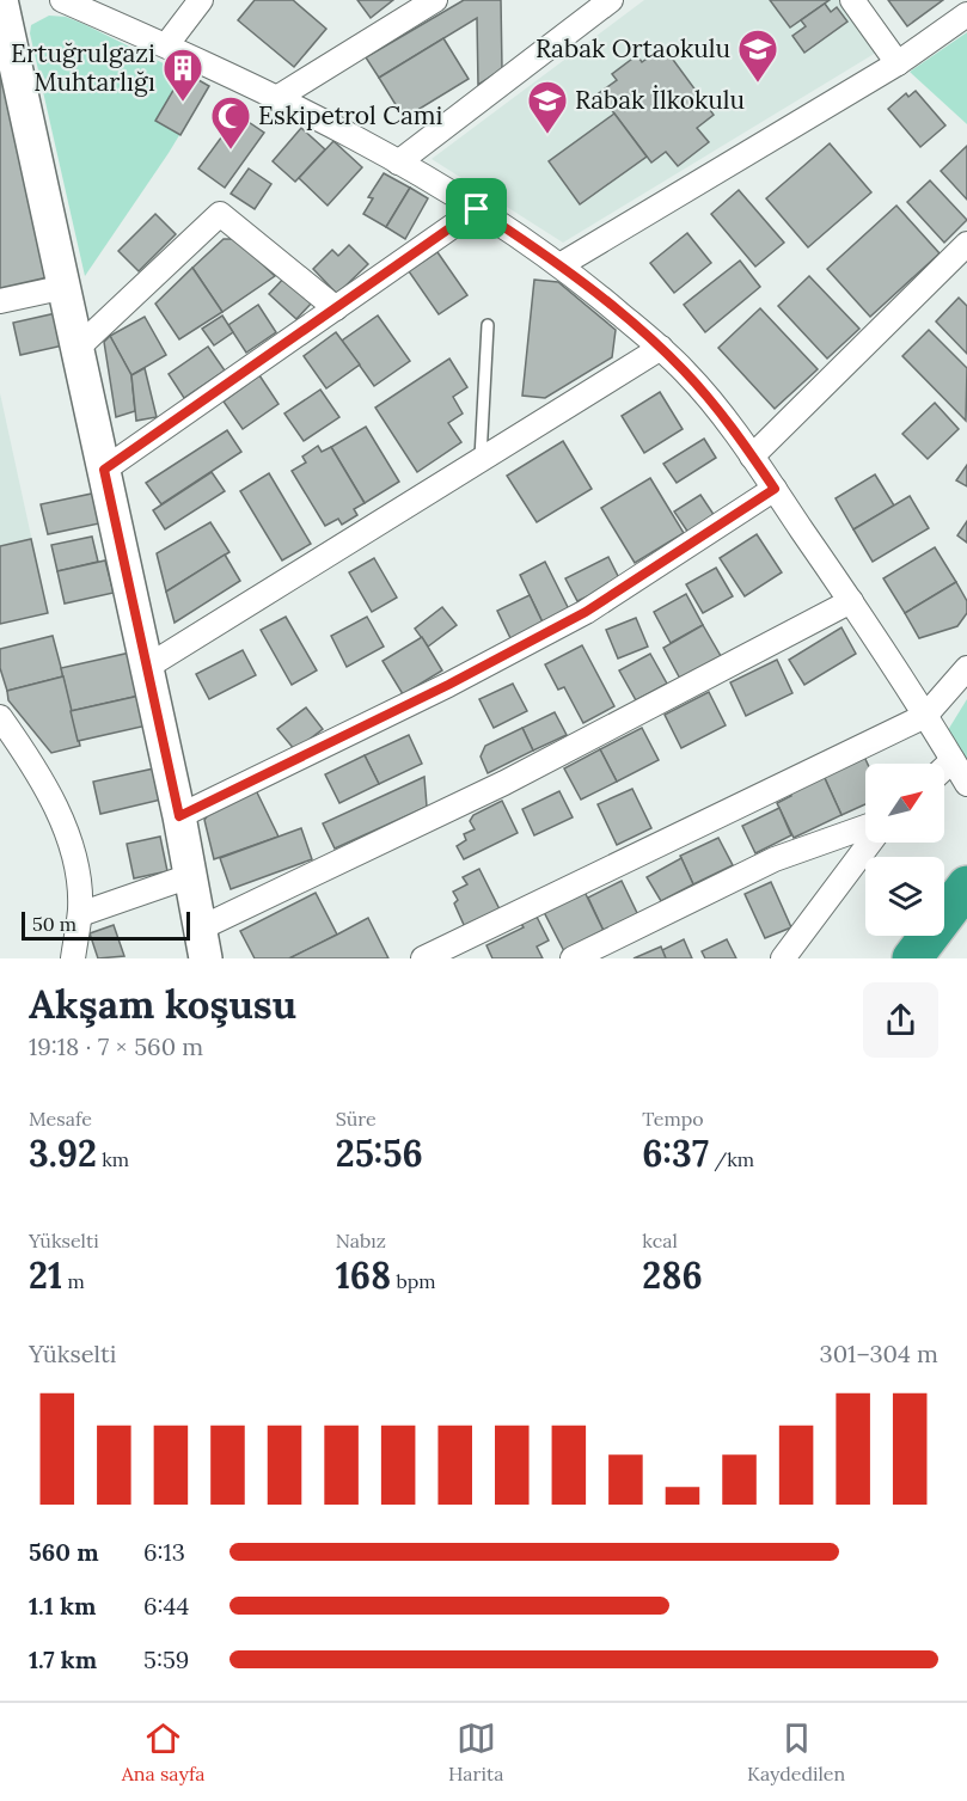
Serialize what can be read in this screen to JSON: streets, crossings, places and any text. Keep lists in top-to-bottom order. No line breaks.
{"places":{"school or university":["Rabak Ortaokulu","Rabak İlkokulu"],"building":["Ertuğrulgazi Muhtarlığı"],"mosque":["Eskipetrol Cami"]},"scale_bar":"50 m","north":"top right","page":{"scale":"50 m","heading":["Akşam koşusu","19:18 · 7 × 560 m"],"stats":[["Mesafe","3.92 km"],["Süre","25:56"],["Tempo","6:37 /km"],["Yükselti","21 m"],["Nabız","168 bpm"],["kcal","286"]],"chart":["Yükselti","301–304 m"],"list":[{"name":"560 m","note":"6:13"},{"name":"1.1 km","note":"6:44"},{"name":"1.7 km","note":"5:59"}],"tabs":["Ana sayfa","Harita","Kaydedilen"]}}
